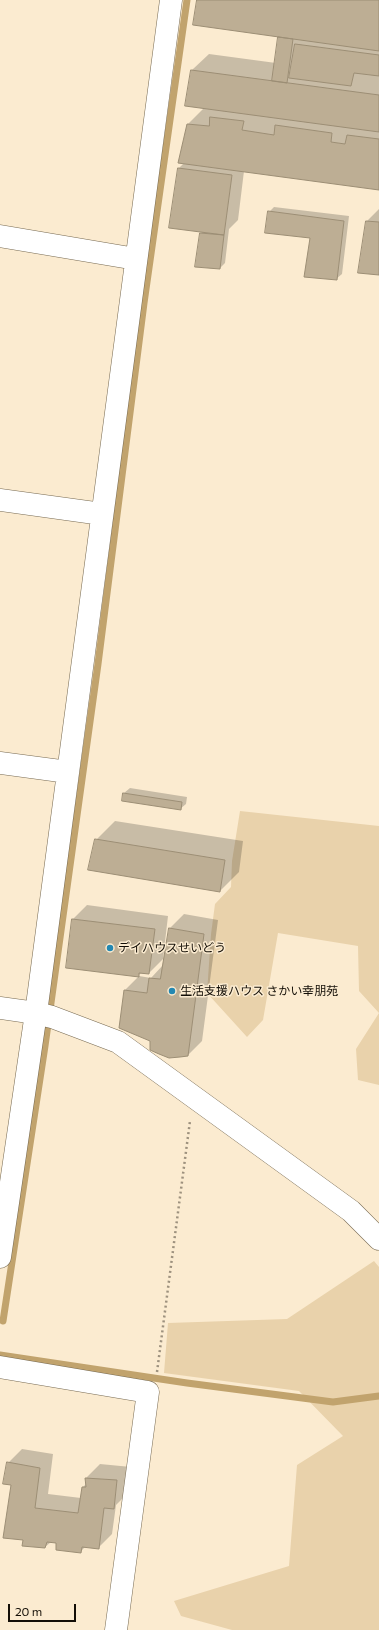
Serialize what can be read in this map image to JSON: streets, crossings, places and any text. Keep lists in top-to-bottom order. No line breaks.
{"places":["デイハウスせいどう","生活支援ハウス さかい幸朋苑"],"scale_bar":"20 m"}
